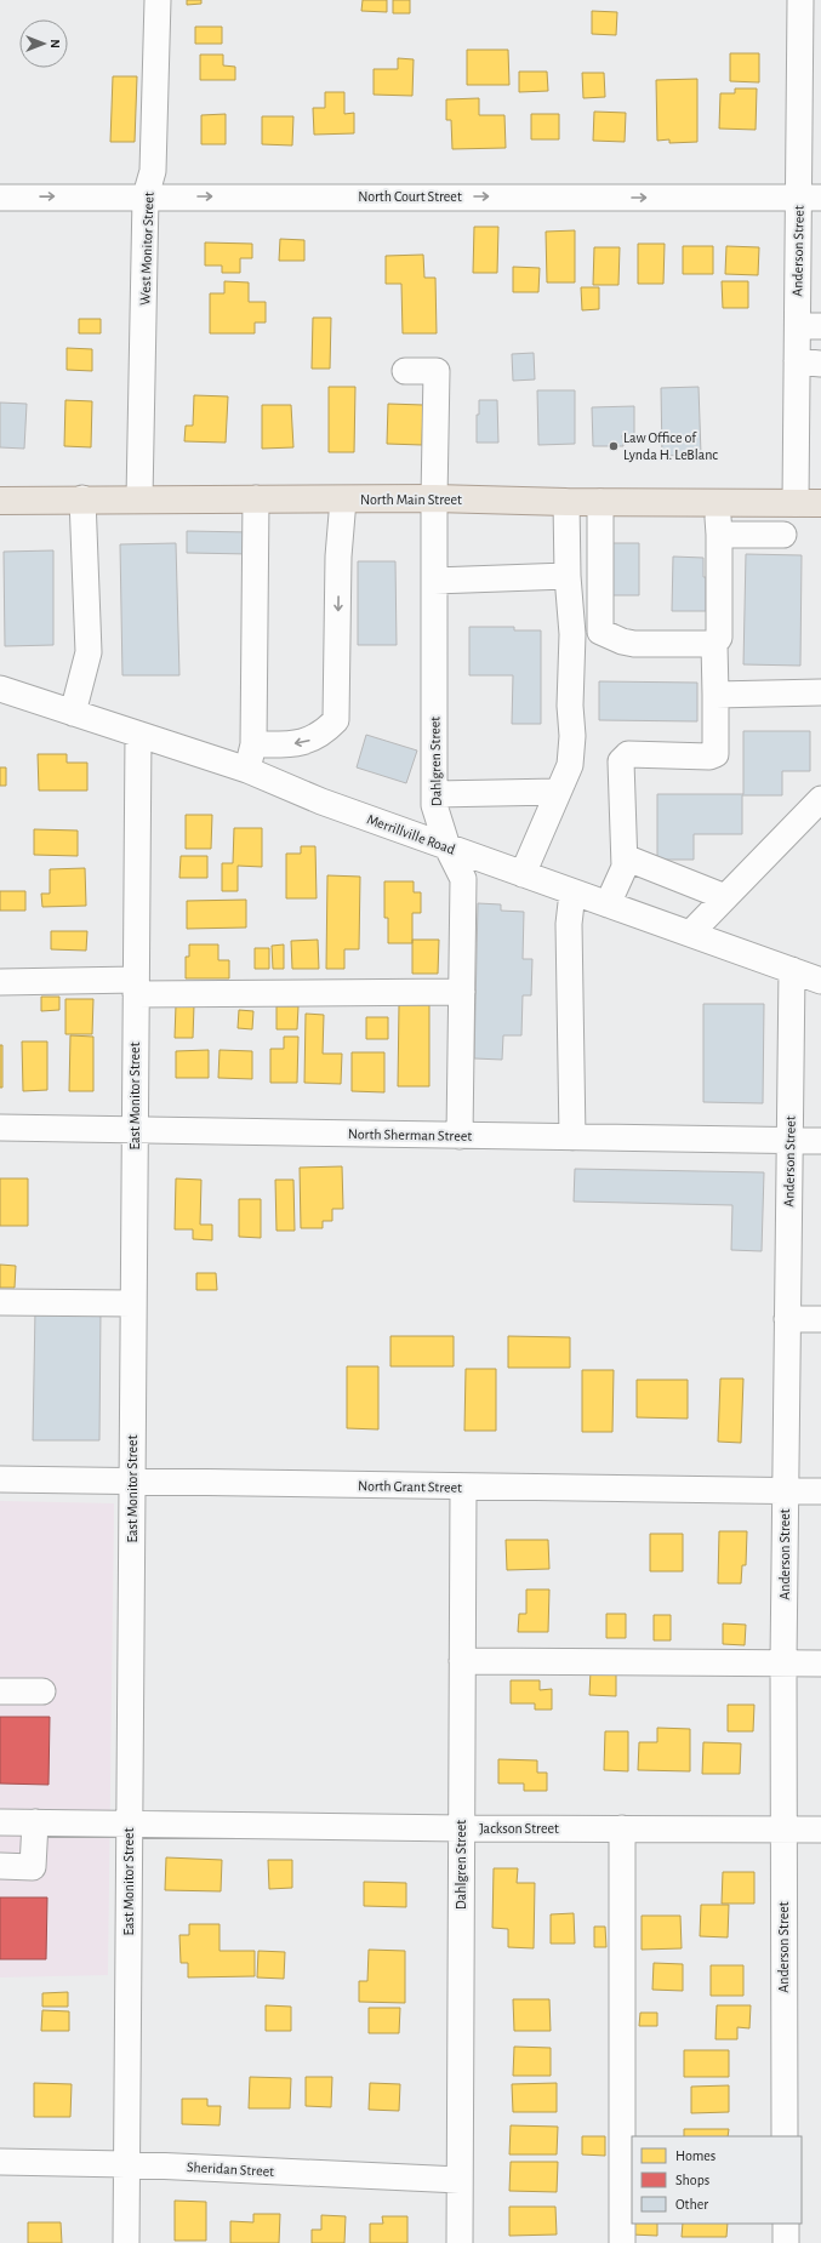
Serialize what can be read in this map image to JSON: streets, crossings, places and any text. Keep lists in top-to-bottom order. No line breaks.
{"streets":{"main road":["North Main Street"],"street":["North Court Street","West Monitor Street","Anderson Street","Dahlgren Street","Merrillville Road","East Monitor Street","North Sherman Street","North Grant Street","Jackson Street","Sheridan Street"]},"crossings":[["North Court Street","West Monitor Street"],["North Court Street","Anderson Street"],["West Monitor Street","North Main Street"],["Anderson Street","North Main Street"],["Anderson Street","Merrillville Road"],["Anderson Street","North Sherman Street"],["Anderson Street","North Grant Street"],["Anderson Street","Jackson Street"],["North Main Street","Dahlgren Street"],["Dahlgren Street","Merrillville Road"],["Dahlgren Street","North Sherman Street"],["Dahlgren Street","North Grant Street"],["Dahlgren Street","Jackson Street"],["Dahlgren Street","Sheridan Street"],["Merrillville Road","East Monitor Street"],["East Monitor Street","North Sherman Street"],["East Monitor Street","North Grant Street"],["East Monitor Street","Jackson Street"],["East Monitor Street","Sheridan Street"]],"one_way":["North Court Street"],"places":["Law Office of Lynda H. LeBlanc"],"legend":["Homes","Shops","Other"],"north":"right"}
